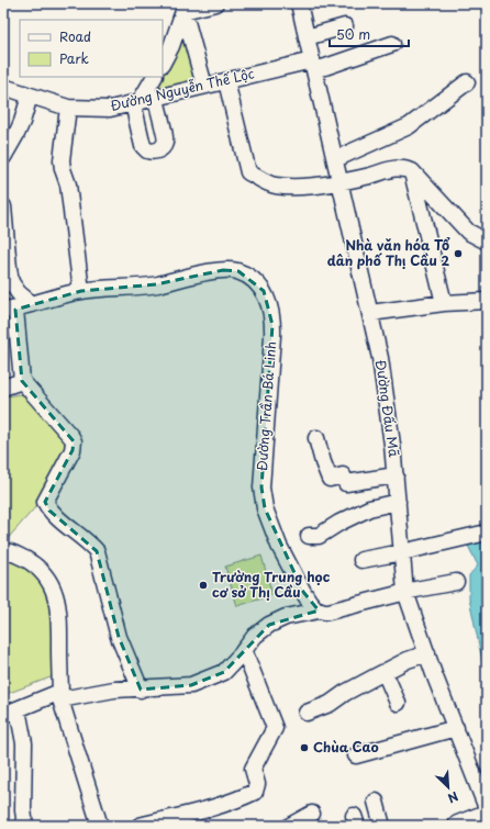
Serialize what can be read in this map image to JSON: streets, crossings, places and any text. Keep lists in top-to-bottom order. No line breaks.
{"streets":{"street":["Đường Nguyễn Thế Lộc","Đường Trần Bá Linh","Đường Đấu Mã"]},"crossings":[["Đường Nguyễn Thế Lộc","Đường Đấu Mã"]],"places":["Nhà văn hóa Tổ dân phố Thị Cầu 2","Trường Trung học cơ sở Thị Cầu","Chùa Cao"],"legend":["Road","Park"],"scale_bar":"50 m","north":"bottom right"}
